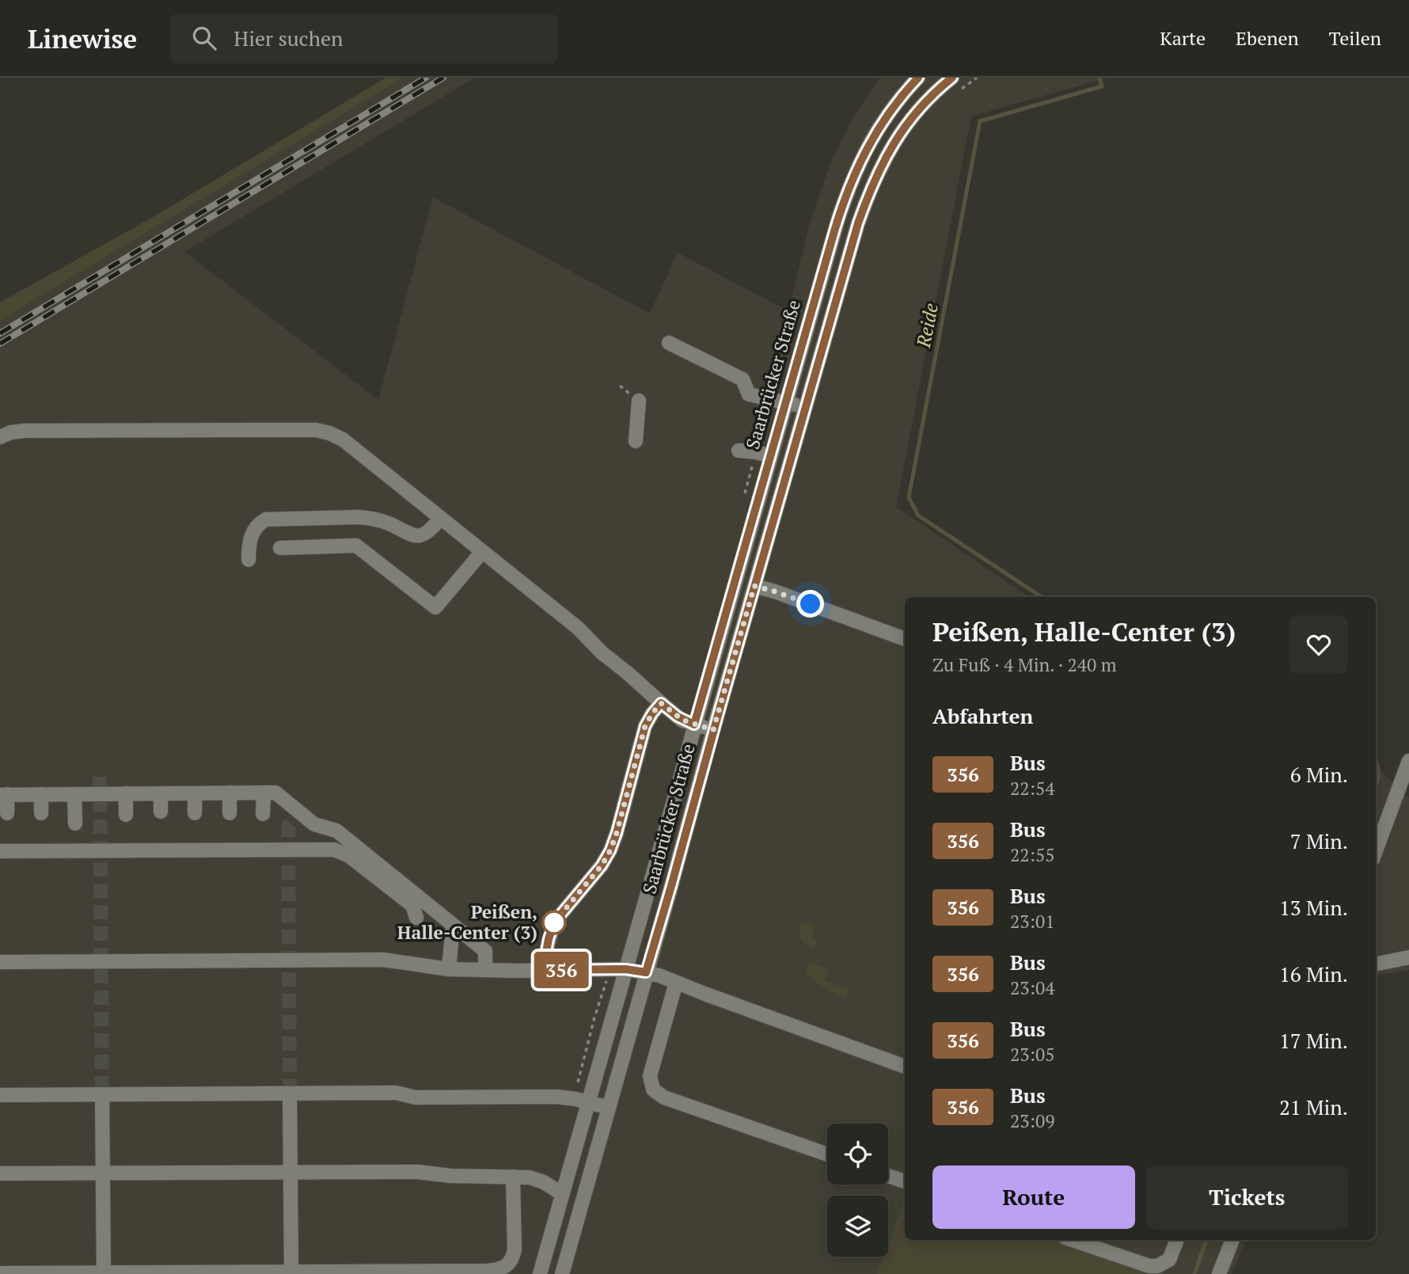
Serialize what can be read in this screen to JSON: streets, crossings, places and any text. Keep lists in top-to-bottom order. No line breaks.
{"streets":{"street":["Saarbrücker Straße"]},"water":["Reide"],"places":["Peißen, Halle-Center (3)"],"lines":["bus line 356"],"page":{"header":"Linewise","search":"Hier suchen","nav":["Karte","Ebenen","Teilen"],"on_map":"356","heading":[["Peißen, Halle-Center (3)","Zu Fuß · 4 Min. · 240 m"],"Abfahrten"],"list":[{"mark":"356","name":"Bus","note":"22:54","value":"6 Min."},{"mark":"356","name":"Bus","note":"22:55","value":"7 Min."},{"mark":"356","name":"Bus","note":"23:01","value":"13 Min."},{"mark":"356","name":"Bus","note":"23:04","value":"16 Min."},{"mark":"356","name":"Bus","note":"23:05","value":"17 Min."},{"mark":"356","name":"Bus","note":"23:09","value":"21 Min."}],"buttons":["Route","Tickets"]}}
